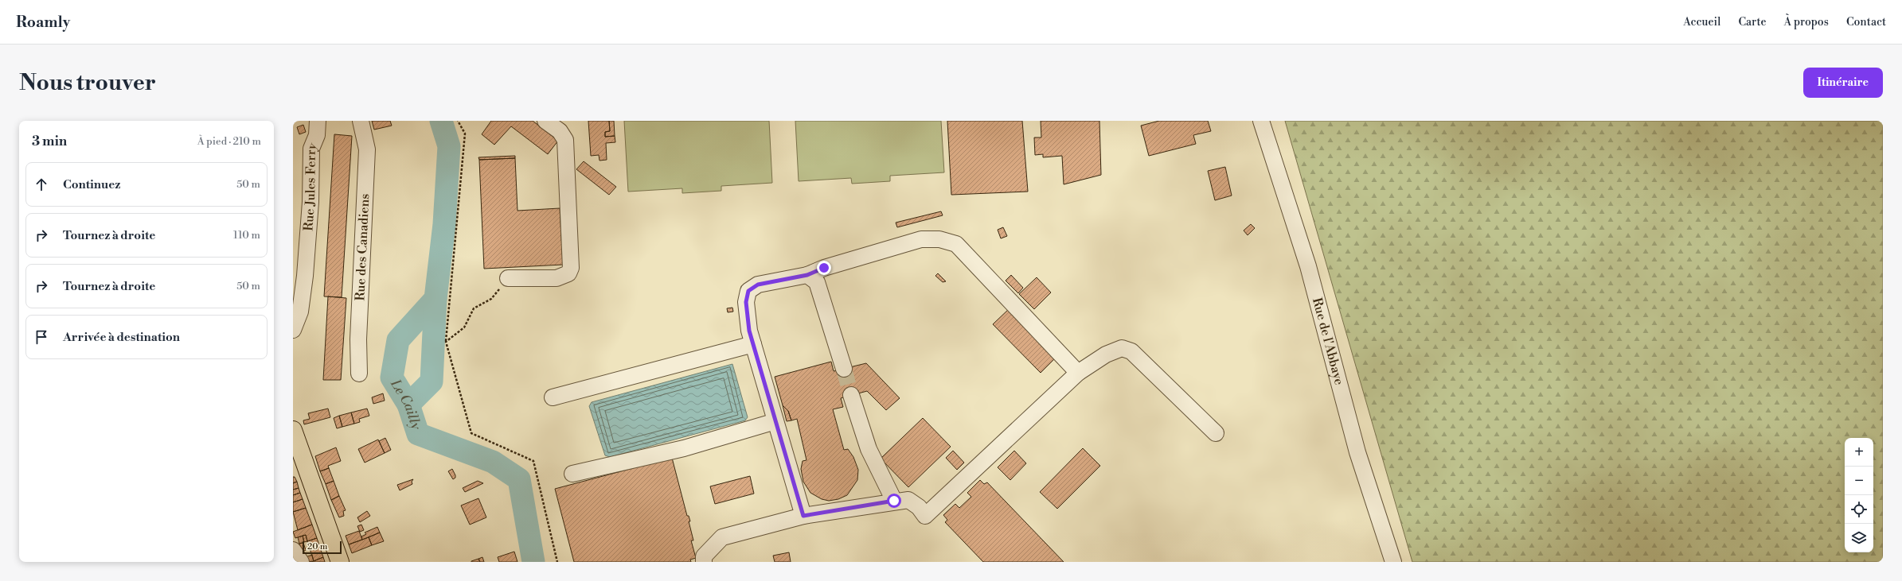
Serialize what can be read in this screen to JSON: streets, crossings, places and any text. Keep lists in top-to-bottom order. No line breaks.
{"streets":{"street":["Rue Jules Ferry","Rue des Canadiens","Rue de l'Abbaye"]},"water":["Le Cailly"],"scale_bar":"20 m","page":{"header":"Roamly","nav":["Accueil","Carte","À propos","Contact"],"buttons":"Itinéraire","title":"Nous trouver","heading":["3 min","À pied · 210 m"],"list":[["Continuez","50 m"],["Tournez à droite","110 m"],["Tournez à droite","50 m"],"Arrivée à destination"],"map_buttons":["+","−"],"scale":"20 m"}}
